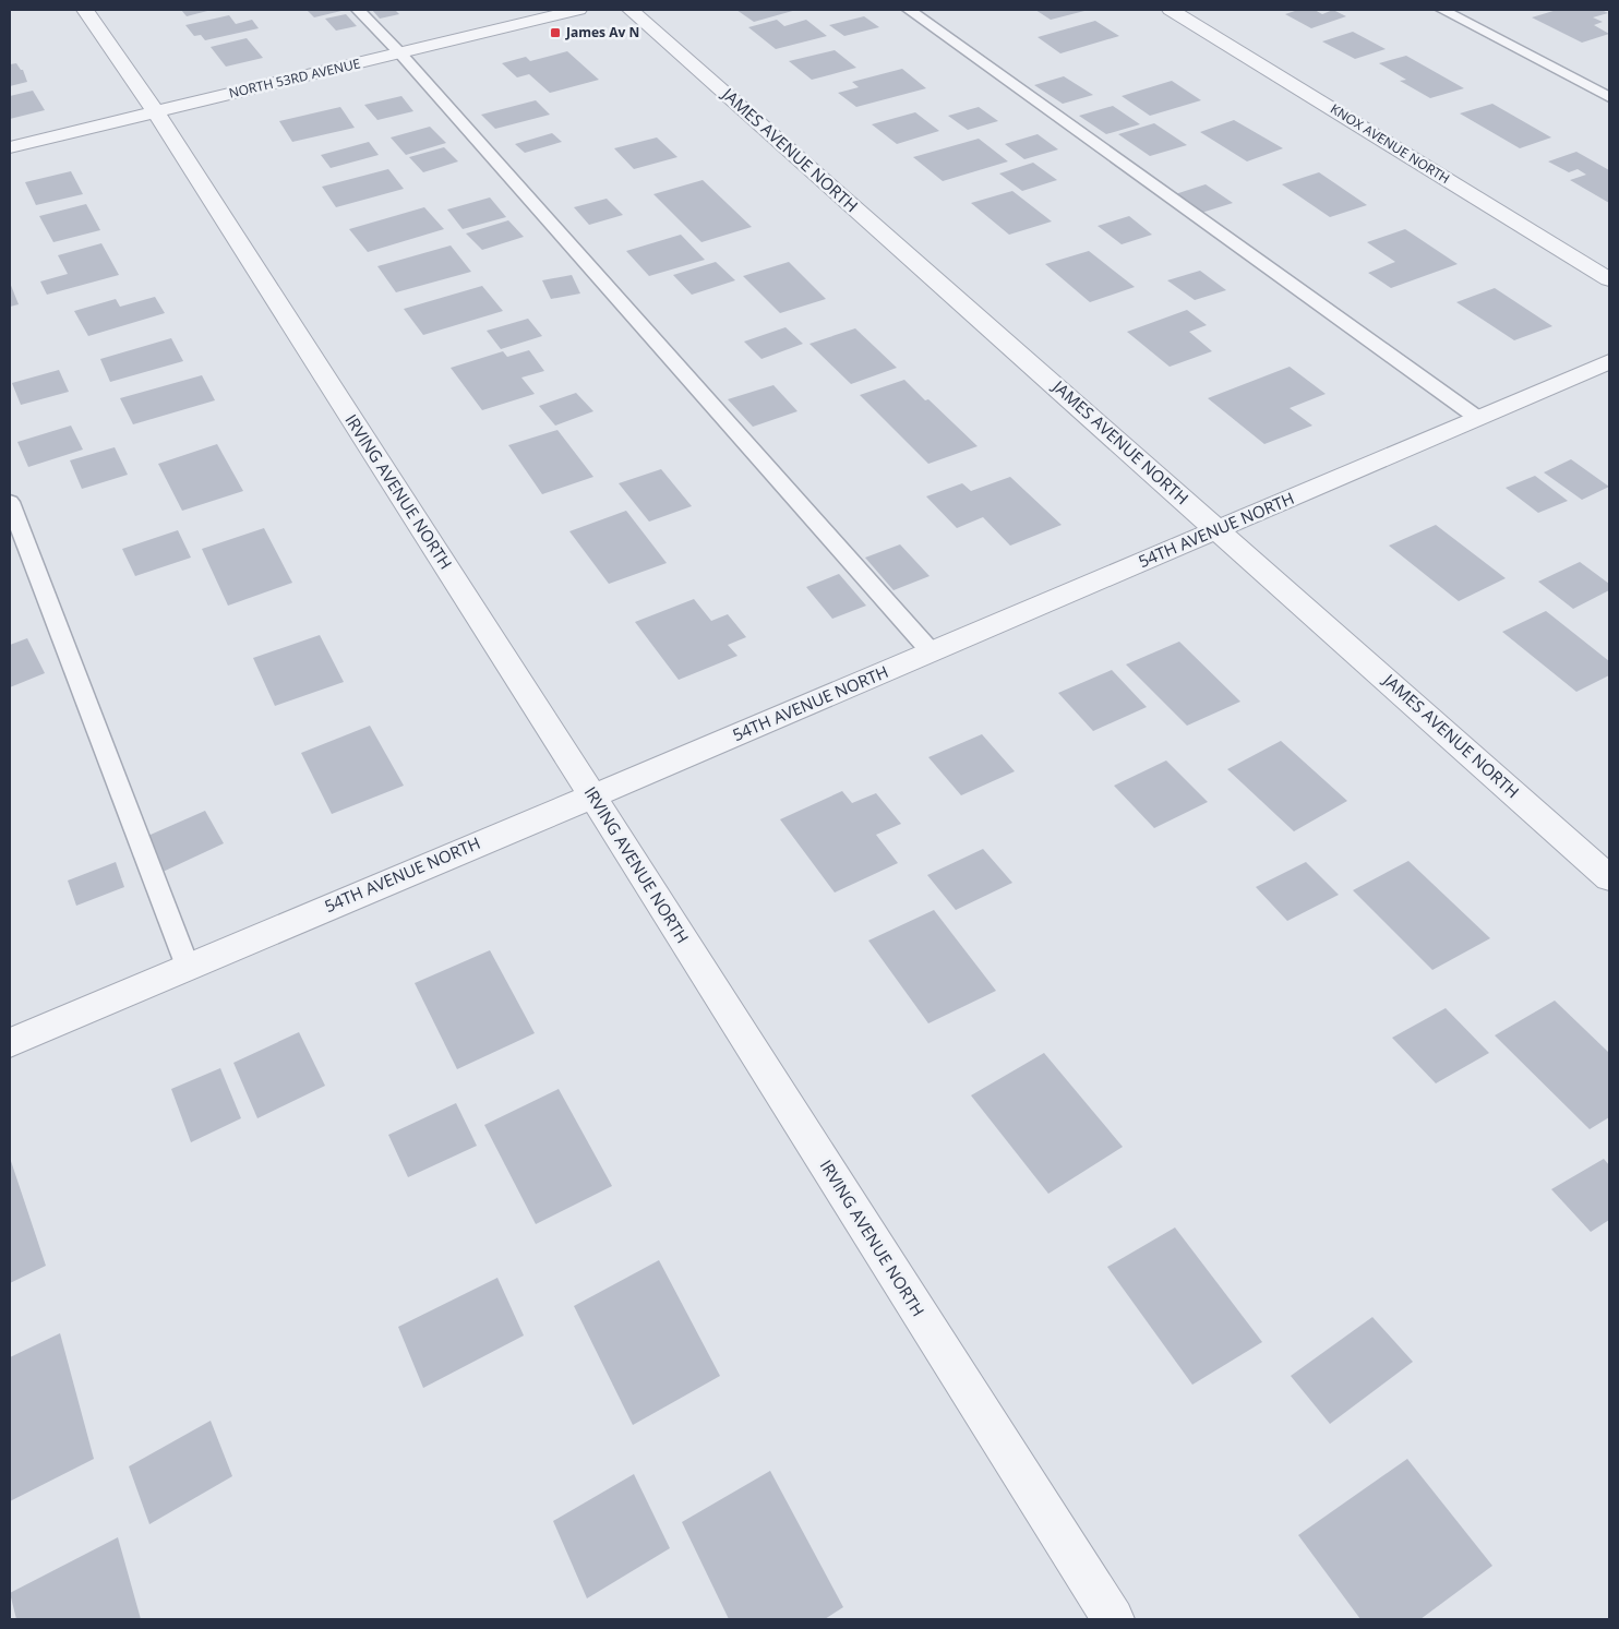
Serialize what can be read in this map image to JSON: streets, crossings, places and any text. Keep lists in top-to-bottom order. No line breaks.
{"streets":{"street":["NORTH 53RD AVENUE","KNOX AVENUE NORTH","JAMES AVENUE NORTH","IRVING AVENUE NORTH","54TH AVENUE NORTH"]},"crossings":[["NORTH 53RD AVENUE","IRVING AVENUE NORTH"],["JAMES AVENUE NORTH","54TH AVENUE NORTH"],["IRVING AVENUE NORTH","54TH AVENUE NORTH"]],"places":{"transit":["James Av N"]}}
